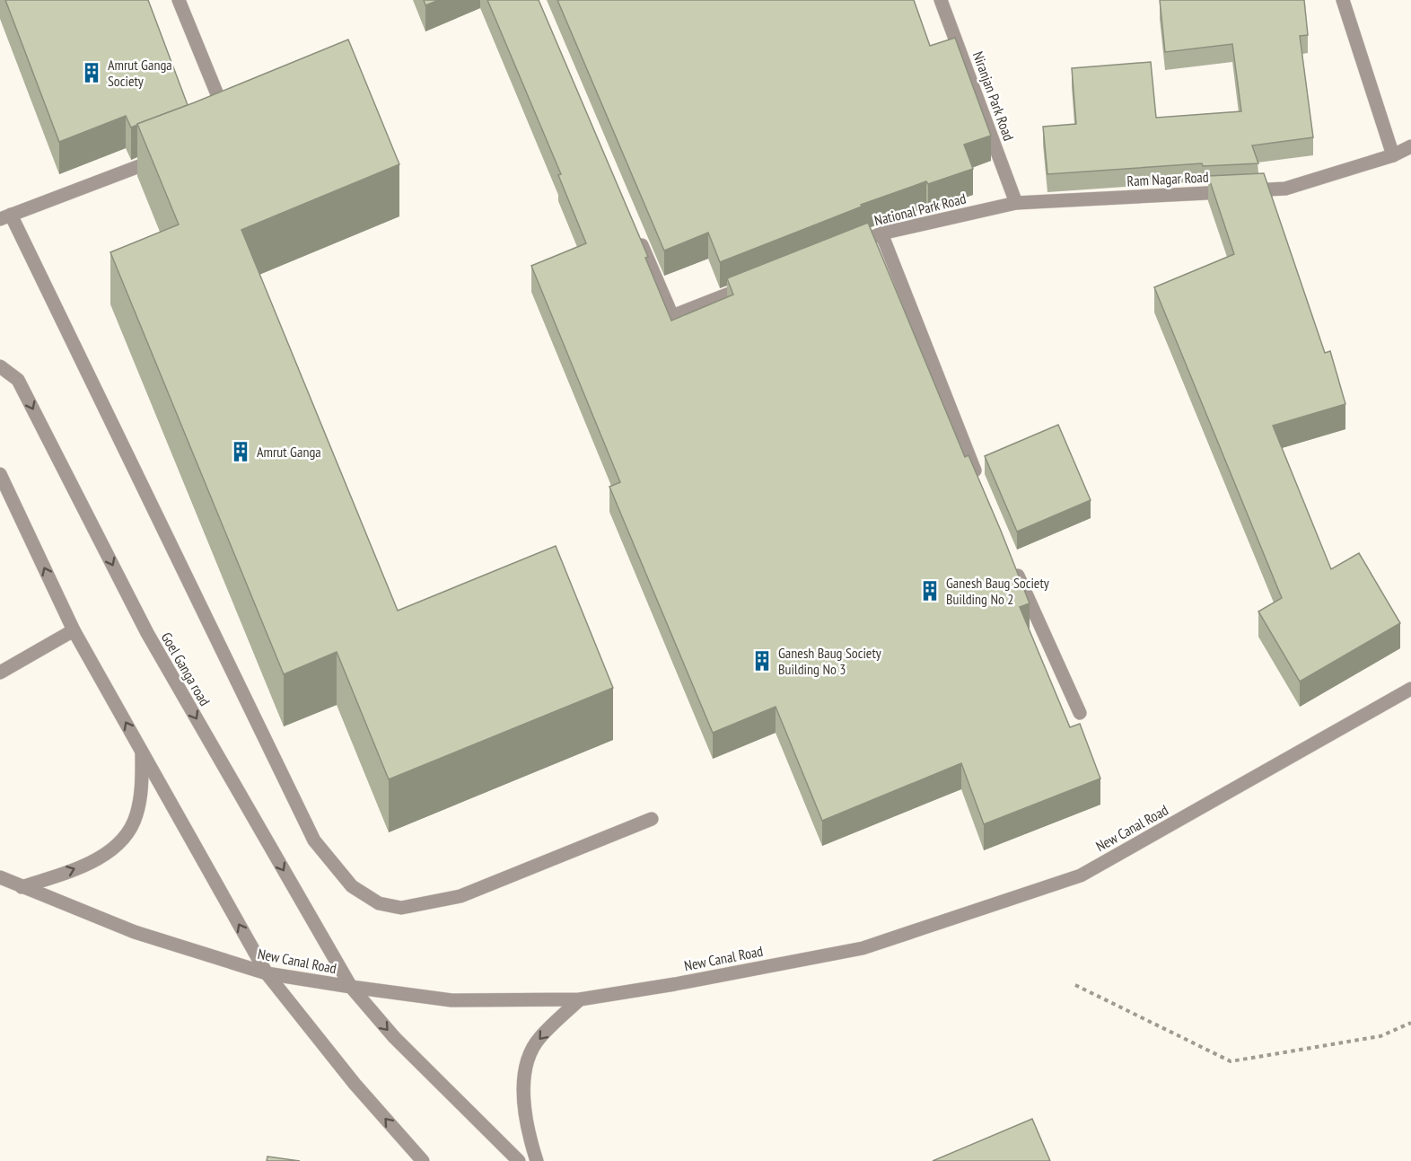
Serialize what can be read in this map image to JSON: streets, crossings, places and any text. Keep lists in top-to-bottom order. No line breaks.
{"streets":{"street":["Niranjan Park Road","Ram Nagar Road","National Park Road","Goel Ganga road","New Canal Road"]},"crossings":[["Niranjan Park Road","Ram Nagar Road"],["Niranjan Park Road","National Park Road"],["Ram Nagar Road","National Park Road"],["Goel Ganga road","New Canal Road"]],"places":{"building":["Amrut Ganga Society","Amrut Ganga","Ganesh Baug Society Building No 2","Ganesh Baug Society Building No 3"]}}
